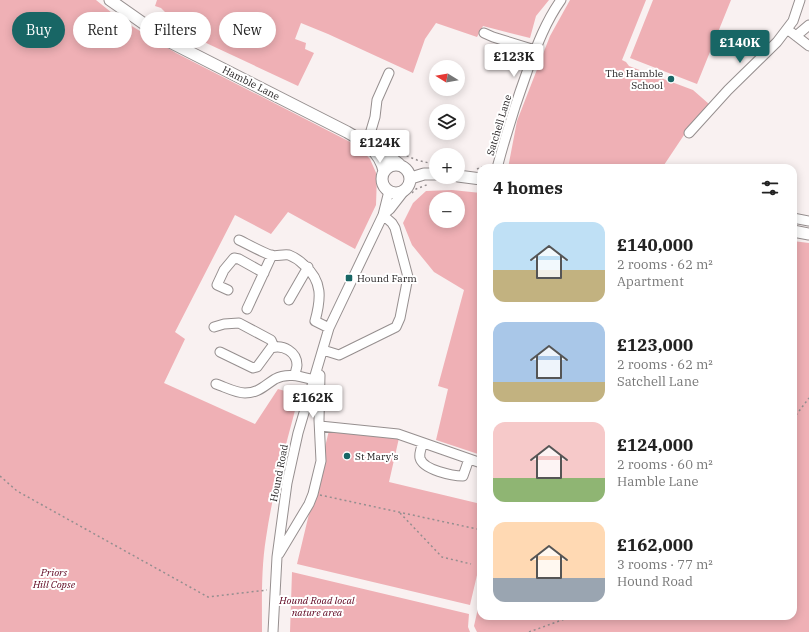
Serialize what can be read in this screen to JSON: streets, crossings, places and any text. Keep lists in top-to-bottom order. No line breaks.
{"streets":{"main road":["Hamble Lane"],"street":["Satchell Lane","Hound Road"]},"crossings":[["Hamble Lane","Hound Road"]],"parks":["Priors Hill Copse","Hound Road local nature area"],"places":{"other":["The Hamble School","St Mary's"],"transit":["Hound Farm"]},"north":"left","page":{"chip":["Buy","Rent","Filters","New"],"price":["£140K","£123K","£124K","£162K"],"map_buttons":["+","−"],"heading":"4 homes","list":[{"name":"£140,000","note":"2 rooms · 62 m² · Apartment"},{"name":"£123,000","note":"2 rooms · 62 m² · Satchell Lane"},{"name":"£124,000","note":"2 rooms · 60 m² · Hamble Lane"},{"name":"£162,000","note":"3 rooms · 77 m² · Hound Road"}]}}
